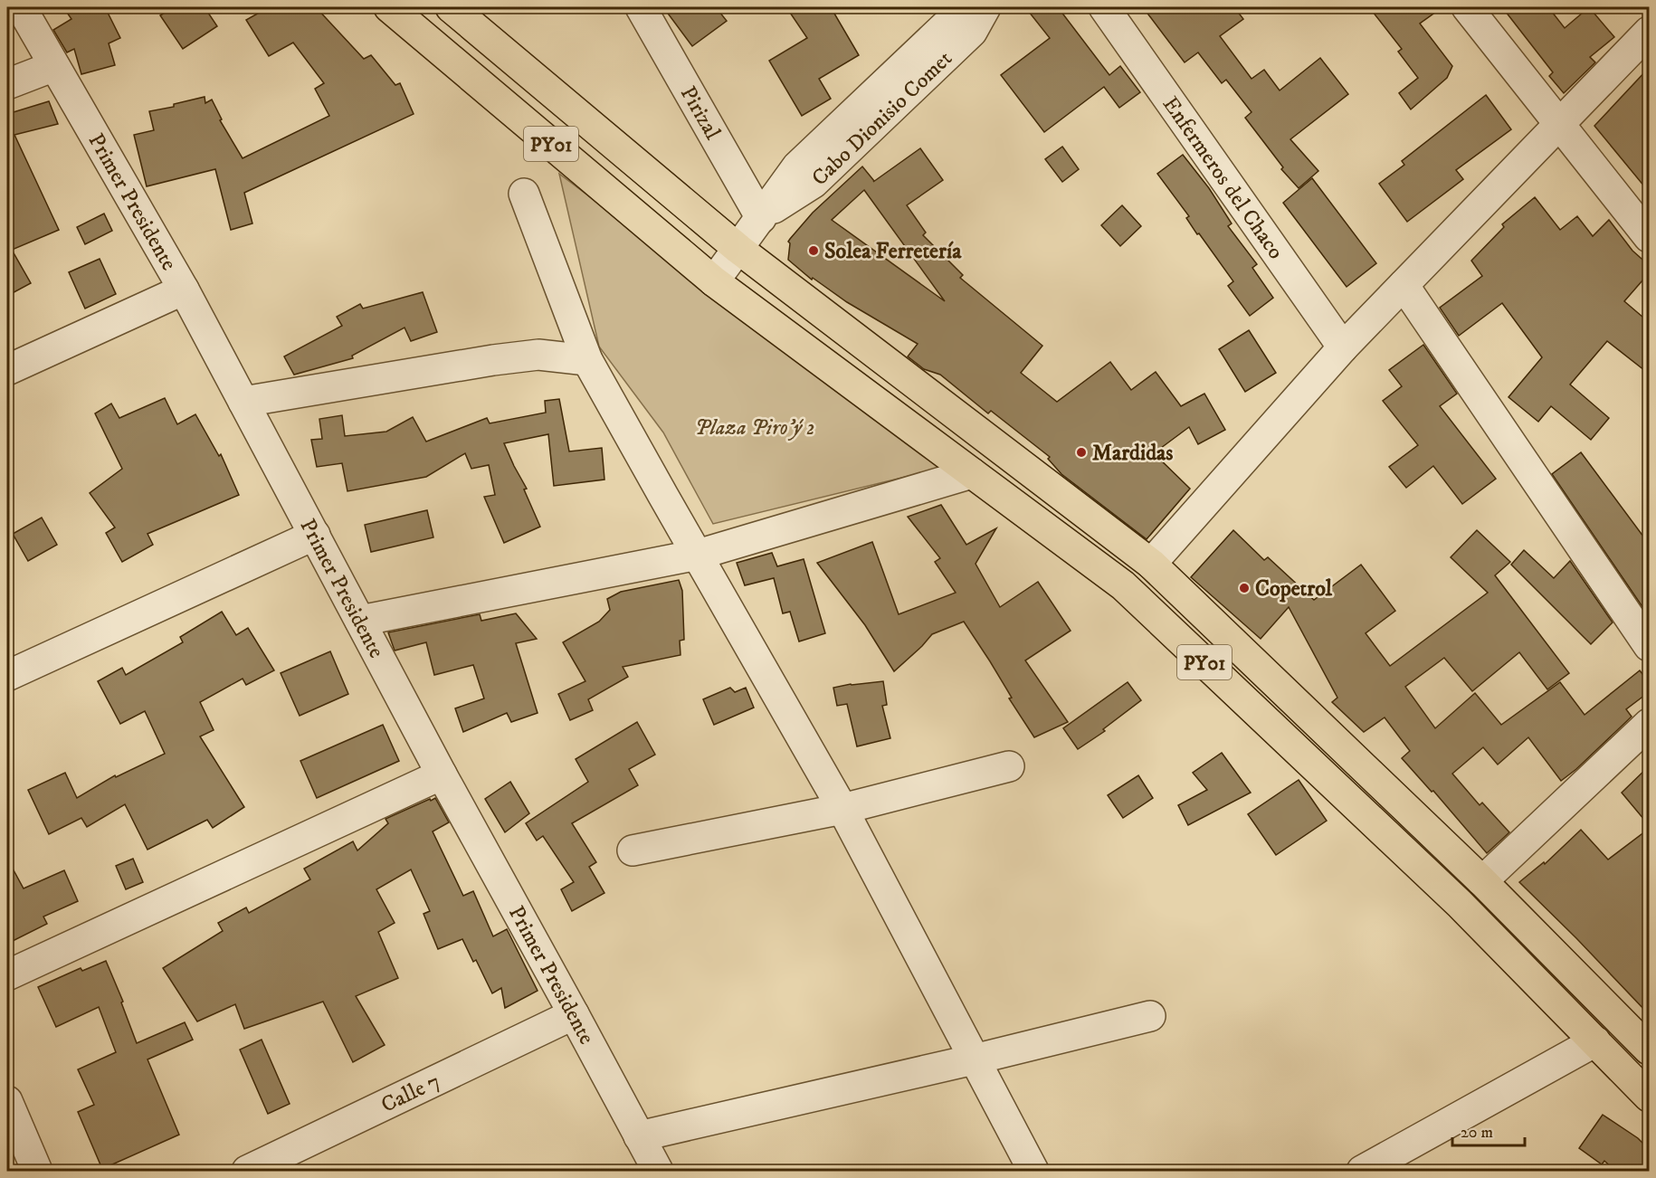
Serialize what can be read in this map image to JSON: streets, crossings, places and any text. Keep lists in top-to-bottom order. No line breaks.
{"streets":{"highway":["PY01"],"street":["Pirizal","Cabo Dionisio Comet","Enfermeros del Chaco","Primer Presidente","Calle 7"]},"crossings":[["Pirizal","Cabo Dionisio Comet"],["Cabo Dionisio Comet","PY01"],["Primer Presidente","Calle 7"]],"parks":["Plaza Piro'ý 2"],"places":["Solea Ferretería","Mardidas","Copetrol"],"scale_bar":"20 m"}
